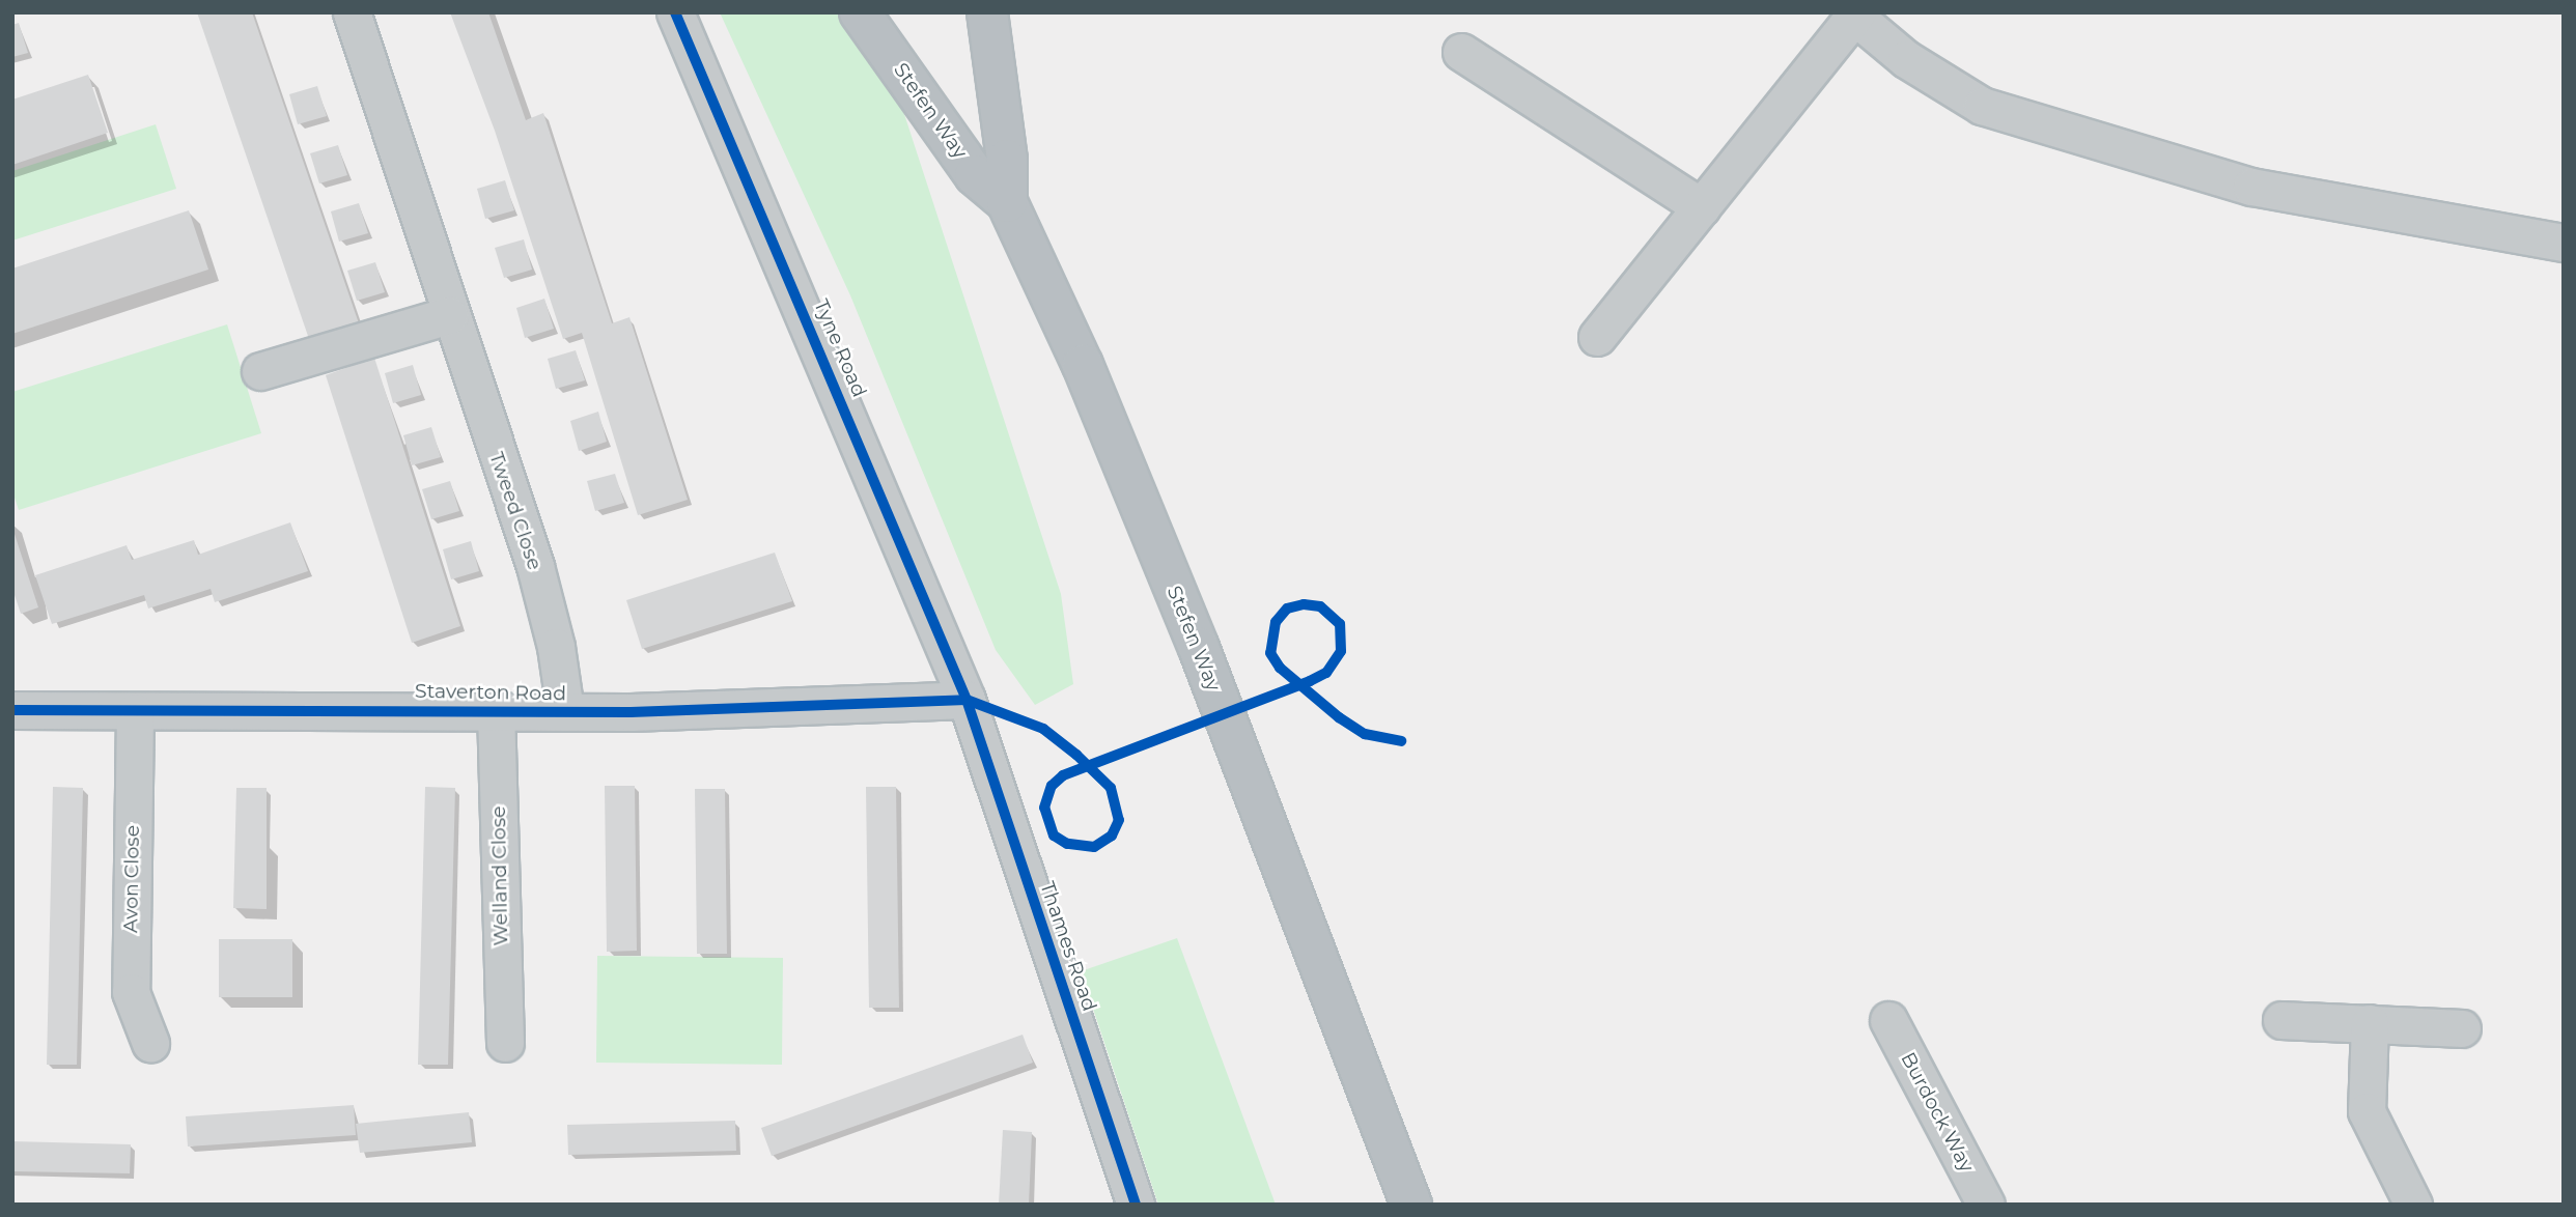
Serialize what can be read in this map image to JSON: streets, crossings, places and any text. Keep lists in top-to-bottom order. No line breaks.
{"streets":{"highway":["Stefen Way"],"street":["Tyne Road","Tweed Close","Staverton Road","Welland Close","Avon Close","Thames Road","Burdock Way"]},"crossings":[["Tyne Road","Staverton Road"],["Tyne Road","Thames Road"],["Tweed Close","Staverton Road"],["Staverton Road","Welland Close"],["Staverton Road","Avon Close"],["Staverton Road","Thames Road"]]}
